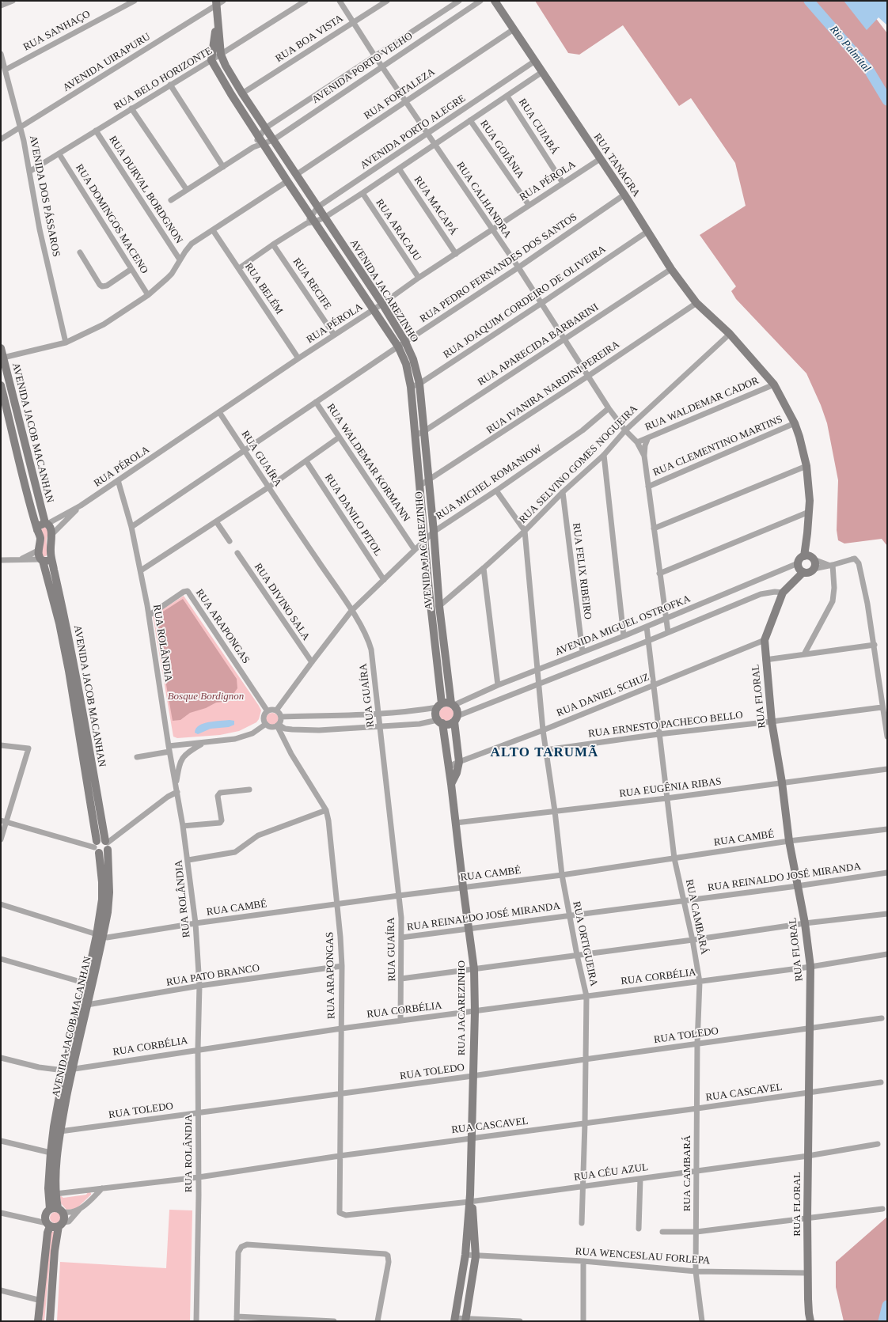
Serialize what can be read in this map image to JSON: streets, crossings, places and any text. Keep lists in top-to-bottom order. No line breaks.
{"streets":{"street":["RUA SANHAÇO","RUA BOA VISTA","AVENIDA UIRAPURU","AVENIDA PORTO VELHO","RUA BELO HORIZONTE","RUA FORTALEZA","RUA CUIABÁ","AVENIDA PORTO ALEGRE","RUA GOIÂNIA","RUA TANAGRA","RUA PÉROLA","RUA DURVAL BORDGNON","AVENIDA DOS PÁSSAROS","RUA CALHANDRA","RUA MACAPÁ","RUA DOMINGOS MACENO","RUA ARACAJU","RUA PEDRO FERNANDES DOS SANTOS","RUA RECIFE","RUA BELÉM","AVENIDA JACAREZINHO","RUA JOAQUIM CORDEIRO DE OLIVEIRA","RUA APARECIDA BARBARINI","RUA IVANIRA NARDINI PEREIRA","RUA WALDEMAR CADOR","AVENIDA JACOB MACANHAN","RUA CLEMENTINO MARTINS","RUA GUAÍRA","RUA WALDEMAR KORMANN","RUA SELVINO GOMES NOGUEIRA","RUA MICHEL ROMANIOW","RUA DANILO PITOL","RUA FELIX RIBEIRO","RUA DIVINO SALA","AVENIDA MIGUEL OSTROFKA","RUA ARAPONGAS","RUA ROLÂNDIA","RUA DANIEL SCHUZ","RUA FLORAL","RUA ERNESTO PACHECO BELLO","RUA EUGÊNIA RIBAS","RUA CAMBÉ","RUA REINALDO JOSÉ MIRANDA","RUA CAMBARÁ","RUA ORTIGUEIRA","RUA PATO BRANCO","RUA CORBÉLIA","RUA JACAREZINHO","RUA TOLEDO","RUA CASCAVEL","RUA CÉU AZUL","RUA WENCESLAU FORLEPA"]},"crossings":[["RUA SANHAÇO","AVENIDA DOS PÁSSAROS"],["RUA BOA VISTA","RUA CALHANDRA"],["RUA BOA VISTA","AVENIDA JACAREZINHO"],["AVENIDA UIRAPURU","AVENIDA DOS PÁSSAROS"],["AVENIDA PORTO VELHO","RUA CALHANDRA"],["AVENIDA PORTO VELHO","AVENIDA JACAREZINHO"],["RUA BELO HORIZONTE","RUA DURVAL BORDGNON"],["RUA BELO HORIZONTE","AVENIDA DOS PÁSSAROS"],["RUA BELO HORIZONTE","RUA DOMINGOS MACENO"],["RUA BELO HORIZONTE","AVENIDA JACAREZINHO"],["RUA FORTALEZA","RUA TANAGRA"],["RUA FORTALEZA","RUA CALHANDRA"],["RUA FORTALEZA","AVENIDA JACAREZINHO"],["RUA CUIABÁ","AVENIDA PORTO ALEGRE"],["RUA CUIABÁ","RUA PÉROLA"],["AVENIDA PORTO ALEGRE","RUA GOIÂNIA"],["AVENIDA PORTO ALEGRE","RUA TANAGRA"],["AVENIDA PORTO ALEGRE","RUA CALHANDRA"],["AVENIDA PORTO ALEGRE","RUA MACAPÁ"],["AVENIDA PORTO ALEGRE","RUA ARACAJU"],["AVENIDA PORTO ALEGRE","RUA RECIFE"],["AVENIDA PORTO ALEGRE","RUA BELÉM"],["AVENIDA PORTO ALEGRE","AVENIDA JACAREZINHO"],["RUA GOIÂNIA","RUA PÉROLA"],["RUA TANAGRA","RUA PÉROLA"],["RUA TANAGRA","RUA PEDRO FERNANDES DOS SANTOS"],["RUA TANAGRA","RUA JOAQUIM CORDEIRO DE OLIVEIRA"],["RUA TANAGRA","RUA APARECIDA BARBARINI"],["RUA TANAGRA","RUA IVANIRA NARDINI PEREIRA"],["RUA TANAGRA","RUA SELVINO GOMES NOGUEIRA"],["RUA PÉROLA","RUA CALHANDRA"],["RUA PÉROLA","RUA MACAPÁ"],["RUA PÉROLA","RUA ARACAJU"],["RUA PÉROLA","RUA RECIFE"],["RUA PÉROLA","RUA BELÉM"],["RUA PÉROLA","AVENIDA JACAREZINHO"],["RUA PÉROLA","AVENIDA JACOB MACANHAN"],["RUA PÉROLA","RUA GUAÍRA"],["RUA PÉROLA","RUA ROLÂNDIA"],["RUA CALHANDRA","RUA PEDRO FERNANDES DOS SANTOS"],["RUA CALHANDRA","RUA JOAQUIM CORDEIRO DE OLIVEIRA"],["RUA CALHANDRA","RUA APARECIDA BARBARINI"],["RUA CALHANDRA","RUA IVANIRA NARDINI PEREIRA"],["RUA CALHANDRA","RUA WALDEMAR CADOR"],["RUA CALHANDRA","RUA SELVINO GOMES NOGUEIRA"],["RUA CALHANDRA","RUA MICHEL ROMANIOW"],["RUA PEDRO FERNANDES DOS SANTOS","AVENIDA JACAREZINHO"],["RUA PEDRO FERNANDES DOS SANTOS","RUA GUAÍRA"],["RUA PEDRO FERNANDES DOS SANTOS","RUA WALDEMAR KORMANN"],["RUA PEDRO FERNANDES DOS SANTOS","RUA ROLÂNDIA"],["AVENIDA JACAREZINHO","RUA JOAQUIM CORDEIRO DE OLIVEIRA"],["AVENIDA JACAREZINHO","RUA APARECIDA BARBARINI"],["AVENIDA JACAREZINHO","RUA IVANIRA NARDINI PEREIRA"],["AVENIDA JACAREZINHO","RUA SELVINO GOMES NOGUEIRA"],["AVENIDA JACAREZINHO","RUA MICHEL ROMANIOW"],["AVENIDA JACAREZINHO","AVENIDA MIGUEL OSTROFKA"],["AVENIDA JACAREZINHO","RUA JACAREZINHO"],["AVENIDA JACOB MACANHAN","RUA CAMBÉ"],["AVENIDA JACOB MACANHAN","RUA PATO BRANCO"],["AVENIDA JACOB MACANHAN","RUA CORBÉLIA"],["AVENIDA JACOB MACANHAN","RUA TOLEDO"],["AVENIDA JACOB MACANHAN","RUA CASCAVEL"],["RUA GUAÍRA","RUA MICHEL ROMANIOW"],["RUA GUAÍRA","RUA CAMBÉ"],["RUA GUAÍRA","RUA REINALDO JOSÉ MIRANDA"],["RUA GUAÍRA","RUA CORBÉLIA"],["RUA WALDEMAR KORMANN","RUA MICHEL ROMANIOW"],["RUA SELVINO GOMES NOGUEIRA","RUA FELIX RIBEIRO"],["RUA SELVINO GOMES NOGUEIRA","RUA ORTIGUEIRA"],["RUA MICHEL ROMANIOW","RUA DANILO PITOL"],["RUA MICHEL ROMANIOW","RUA DIVINO SALA"],["RUA MICHEL ROMANIOW","RUA ARAPONGAS"],["RUA FELIX RIBEIRO","AVENIDA MIGUEL OSTROFKA"],["AVENIDA MIGUEL OSTROFKA","RUA FLORAL"],["AVENIDA MIGUEL OSTROFKA","RUA CAMBARÁ"],["AVENIDA MIGUEL OSTROFKA","RUA ORTIGUEIRA"],["AVENIDA MIGUEL OSTROFKA","RUA JACAREZINHO"],["RUA ARAPONGAS","RUA ROLÂNDIA"],["RUA ARAPONGAS","RUA CAMBÉ"],["RUA ARAPONGAS","RUA PATO BRANCO"],["RUA ARAPONGAS","RUA CORBÉLIA"],["RUA ARAPONGAS","RUA TOLEDO"],["RUA ARAPONGAS","RUA CASCAVEL"],["RUA ARAPONGAS","RUA CÉU AZUL"],["RUA ROLÂNDIA","RUA CAMBÉ"],["RUA ROLÂNDIA","RUA PATO BRANCO"],["RUA ROLÂNDIA","RUA CORBÉLIA"],["RUA ROLÂNDIA","RUA TOLEDO"],["RUA ROLÂNDIA","RUA CASCAVEL"],["RUA DANIEL SCHUZ","RUA FLORAL"],["RUA DANIEL SCHUZ","RUA CAMBARÁ"],["RUA DANIEL SCHUZ","RUA ORTIGUEIRA"],["RUA DANIEL SCHUZ","RUA JACAREZINHO"],["RUA FLORAL","RUA ERNESTO PACHECO BELLO"],["RUA FLORAL","RUA EUGÊNIA RIBAS"],["RUA FLORAL","RUA CAMBÉ"],["RUA FLORAL","RUA REINALDO JOSÉ MIRANDA"],["RUA FLORAL","RUA CORBÉLIA"],["RUA FLORAL","RUA TOLEDO"],["RUA FLORAL","RUA CASCAVEL"],["RUA FLORAL","RUA CÉU AZUL"],["RUA FLORAL","RUA WENCESLAU FORLEPA"],["RUA ERNESTO PACHECO BELLO","RUA CAMBARÁ"],["RUA ERNESTO PACHECO BELLO","RUA ORTIGUEIRA"],["RUA EUGÊNIA RIBAS","RUA CAMBARÁ"],["RUA EUGÊNIA RIBAS","RUA ORTIGUEIRA"],["RUA EUGÊNIA RIBAS","RUA JACAREZINHO"],["RUA CAMBÉ","RUA CAMBARÁ"],["RUA CAMBÉ","RUA ORTIGUEIRA"],["RUA CAMBÉ","RUA JACAREZINHO"],["RUA REINALDO JOSÉ MIRANDA","RUA CAMBARÁ"],["RUA REINALDO JOSÉ MIRANDA","RUA ORTIGUEIRA"],["RUA REINALDO JOSÉ MIRANDA","RUA JACAREZINHO"],["RUA CAMBARÁ","RUA CORBÉLIA"],["RUA CAMBARÁ","RUA TOLEDO"],["RUA CAMBARÁ","RUA CASCAVEL"],["RUA CAMBARÁ","RUA CÉU AZUL"],["RUA CAMBARÁ","RUA WENCESLAU FORLEPA"],["RUA ORTIGUEIRA","RUA CORBÉLIA"],["RUA ORTIGUEIRA","RUA TOLEDO"],["RUA ORTIGUEIRA","RUA CASCAVEL"],["RUA ORTIGUEIRA","RUA CÉU AZUL"],["RUA CORBÉLIA","RUA JACAREZINHO"],["RUA JACAREZINHO","RUA TOLEDO"],["RUA JACAREZINHO","RUA CASCAVEL"],["RUA JACAREZINHO","RUA CÉU AZUL"],["RUA JACAREZINHO","RUA WENCESLAU FORLEPA"]],"districts":["ALTO TARUMÃ"],"water":["Rio Palmital"],"parks":["Bosque Bordignon"]}
